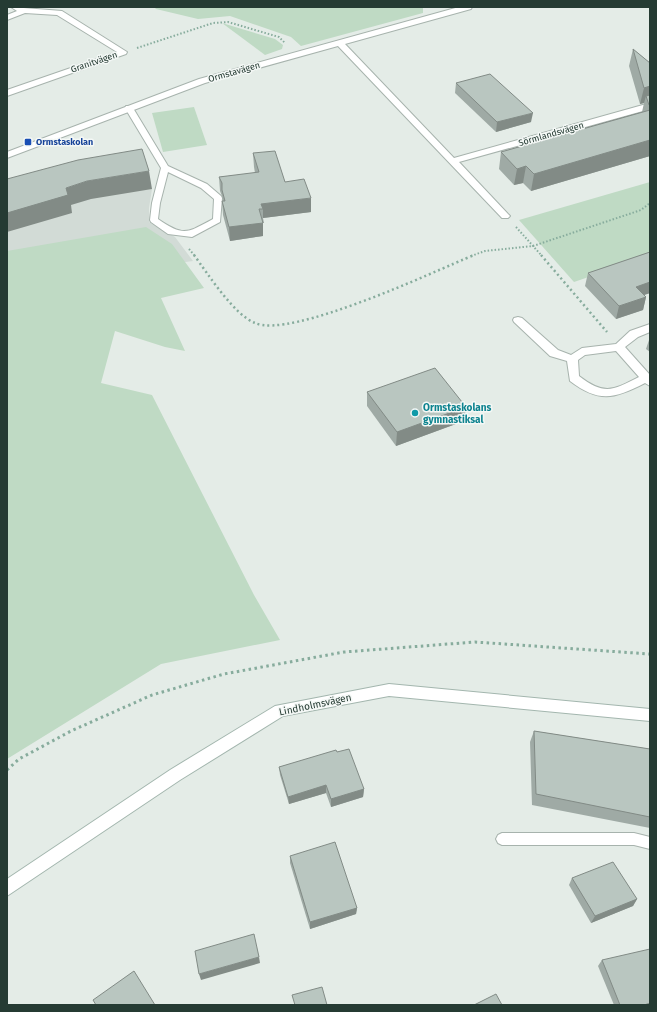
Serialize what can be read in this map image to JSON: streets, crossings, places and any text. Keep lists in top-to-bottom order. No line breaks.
{"streets":{"street":["Granitvägen","Ormstavägen","Sörmlandsvägen","Lindholmsvägen"]},"places":{"transit":["Ormstaskolan"],"other":["Ormstaskolans gymnastiksal"]}}
